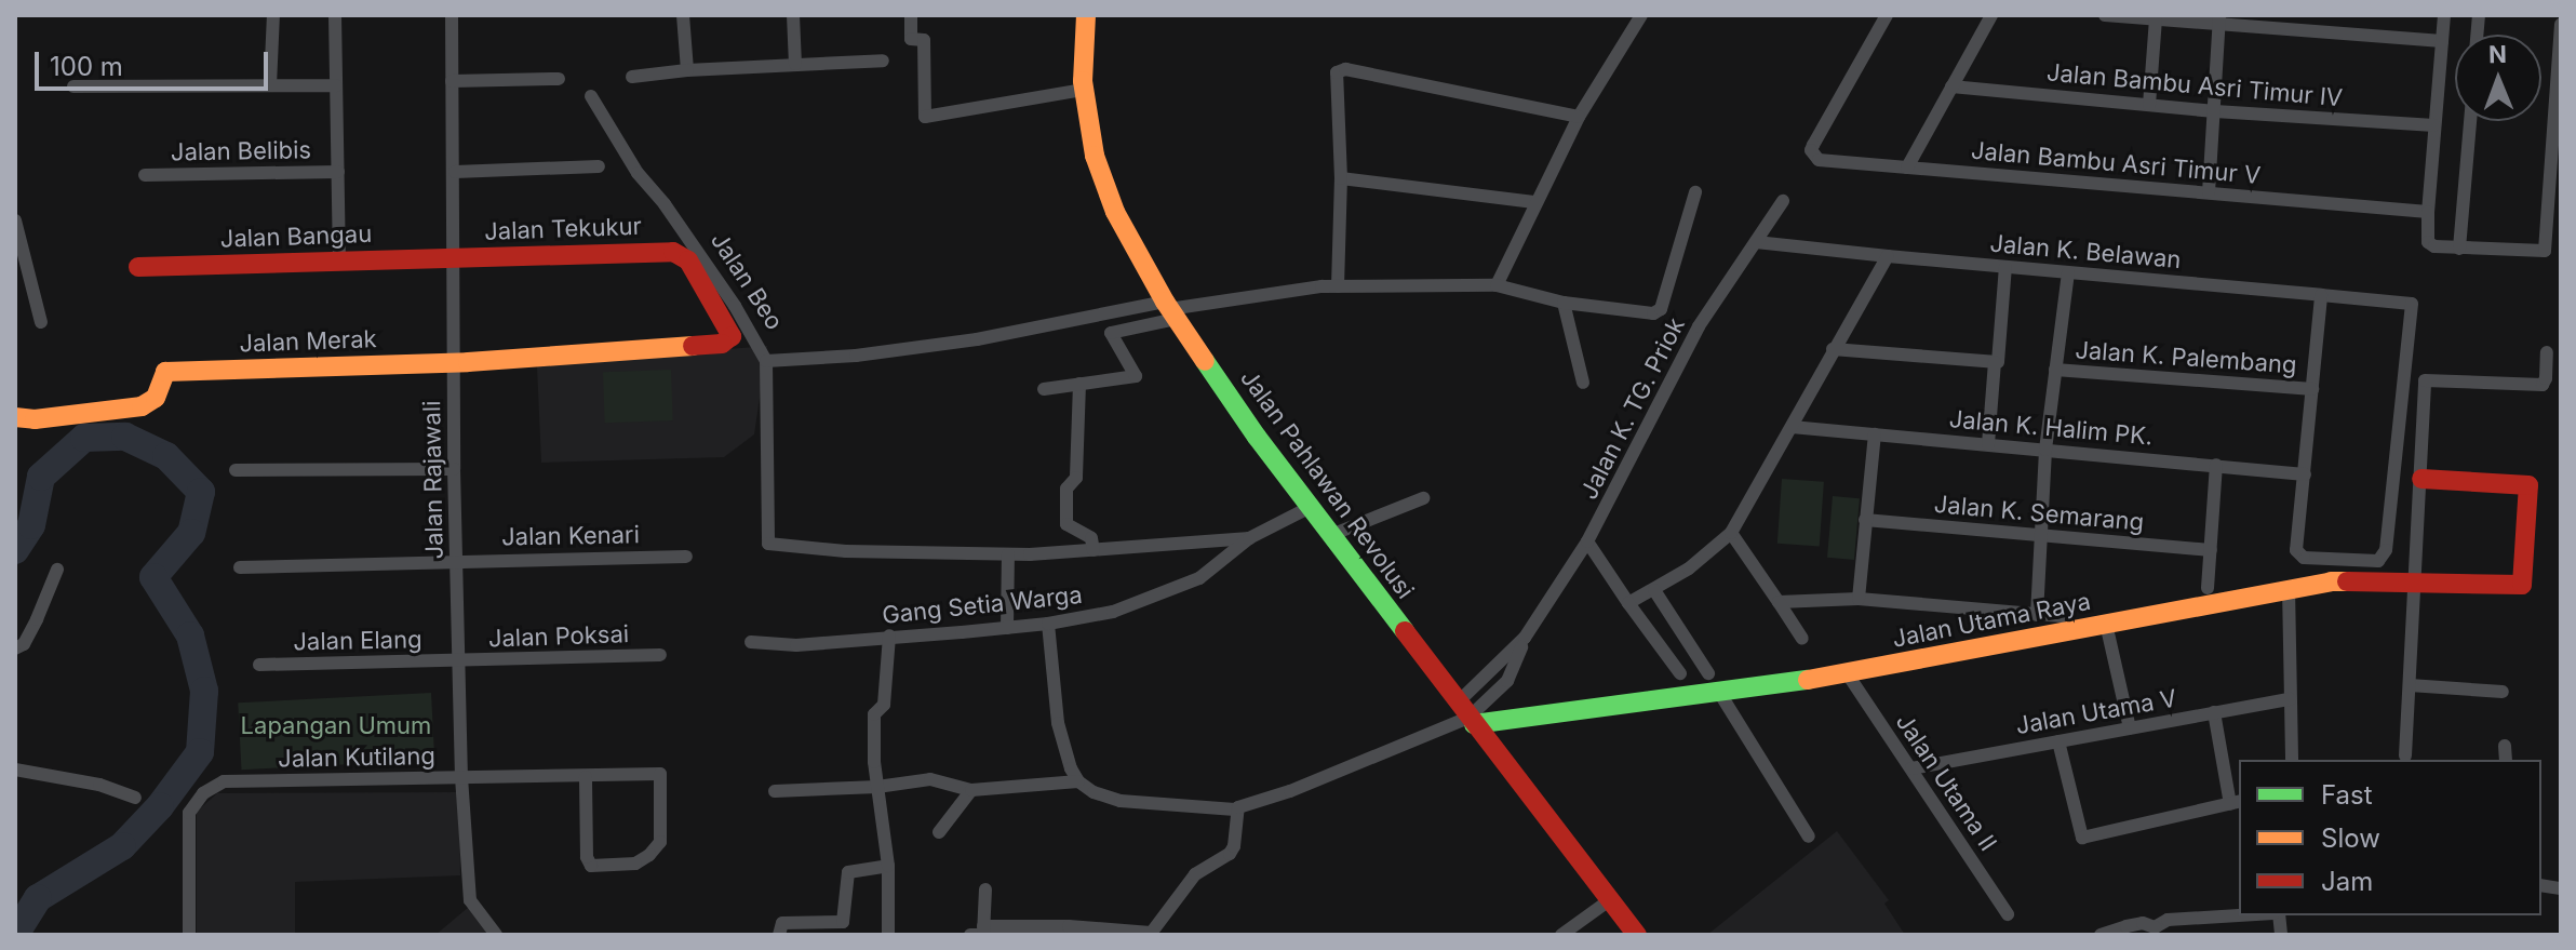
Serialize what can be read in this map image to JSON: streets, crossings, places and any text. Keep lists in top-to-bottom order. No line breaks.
{"streets":{"street":["Jalan Bambu Asri Timur IV","Jalan Belibis","Jalan Bambu Asri Timur V","Jalan Tekukur","Jalan Bangau","Jalan K. Belawan","Jalan Beo","Jalan Merak","Jalan K. Palembang","Jalan K. TG. Priok","Jalan K. Halim PK.","Jalan Rajawali","Jalan Pahlawan Revolusi","Jalan K. Semarang","Jalan Kenari","Gang Setia Warga","Jalan Utama Raya","Jalan Poksai","Jalan Elang","Jalan Utama V","Jalan Kutilang","Jalan Utama II"]},"crossings":[["Jalan Tekukur","Jalan Bangau"],["Jalan Tekukur","Jalan Beo"],["Jalan Tekukur","Jalan Rajawali"],["Jalan Bangau","Jalan Rajawali"],["Jalan K. Belawan","Jalan K. TG. Priok"],["Jalan K. Belawan","Jalan K. Halim PK."],["Jalan Beo","Jalan Merak"],["Jalan Beo","Jalan Rajawali"],["Jalan Beo","Jalan Pahlawan Revolusi"],["Jalan Beo","Gang Setia Warga"],["Jalan Merak","Jalan Rajawali"],["Jalan K. TG. Priok","Jalan Pahlawan Revolusi"],["Jalan K. TG. Priok","Jalan Utama Raya"],["Jalan Rajawali","Jalan Kenari"],["Jalan Rajawali","Jalan Poksai"],["Jalan Rajawali","Jalan Elang"],["Jalan Rajawali","Jalan Kutilang"],["Jalan Pahlawan Revolusi","Gang Setia Warga"],["Jalan Pahlawan Revolusi","Jalan Utama Raya"],["Jalan Utama Raya","Jalan Utama II"],["Jalan Poksai","Jalan Elang"],["Jalan Utama V","Jalan Utama II"]],"parks":["Lapangan Umum"],"legend":["Fast","Slow","Jam"],"scale_bar":"100 m","north":"top"}
